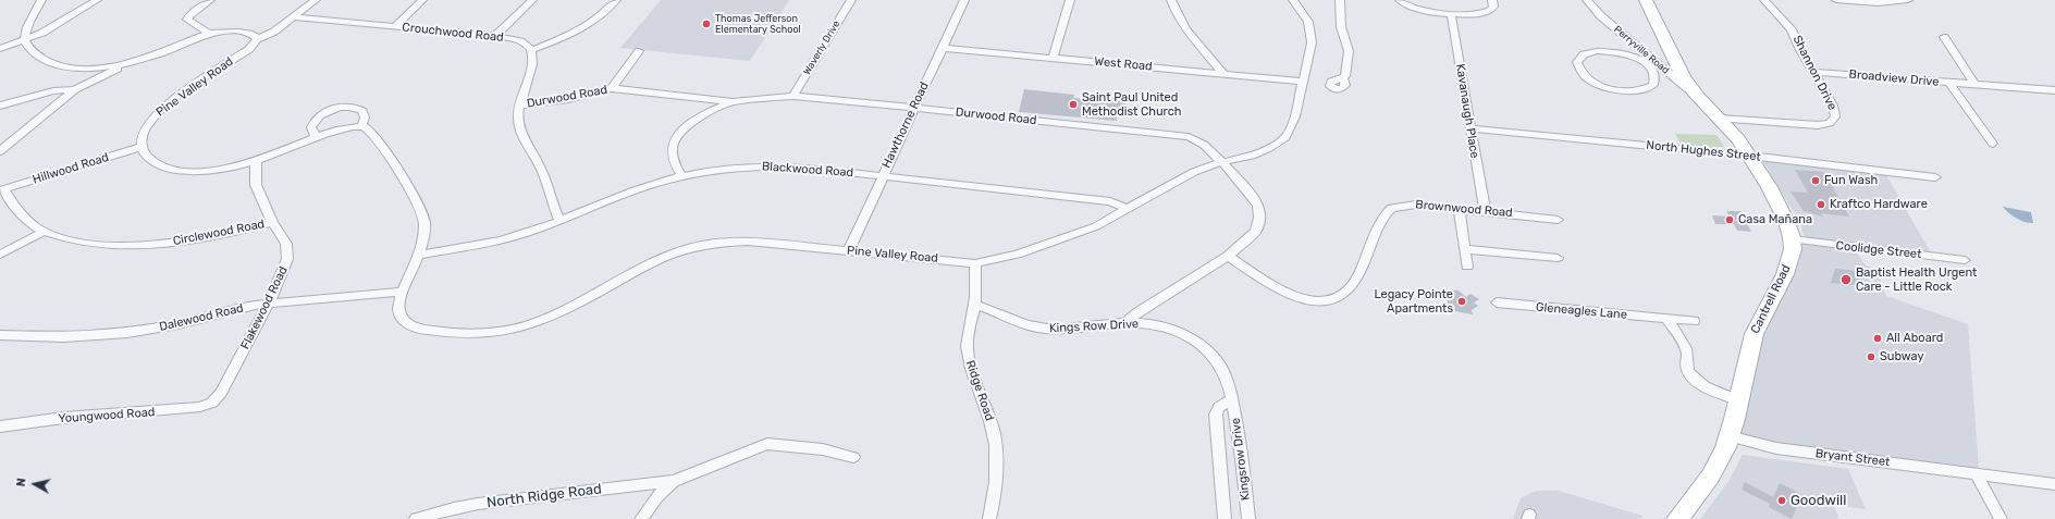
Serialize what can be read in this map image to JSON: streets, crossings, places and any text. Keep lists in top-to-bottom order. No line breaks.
{"streets":{"main road":["Cantrell Road"],"street":["Crouchwood Road","Waverly Drive","Perryville Road","West Road","Shannon Drive","Broadview Drive","Pine Valley Road","Durwood Road","Kavanaugh Place","Hawthorne Road","North Hughes Street","Hillwood Road","Blackwood Road","Brownwood Road","Circlewood Road","Coolidge Street","Flakewood Road","Gleneagles Lane","Dalewood Road","Kings Row Drive","Ridge Road","Youngwood Road","Bryant Street","Kingsrow Drive","North Ridge Road"]},"crossings":[["Crouchwood Road","Pine Valley Road"],["Waverly Drive","Durwood Road"],["Perryville Road","Cantrell Road"],["West Road","Pine Valley Road"],["West Road","Hawthorne Road"],["Shannon Drive","Broadview Drive"],["Shannon Drive","Cantrell Road"],["Pine Valley Road","Durwood Road"],["Pine Valley Road","Hawthorne Road"],["Pine Valley Road","Hillwood Road"],["Pine Valley Road","Blackwood Road"],["Pine Valley Road","Dalewood Road"],["Pine Valley Road","Ridge Road"],["Durwood Road","Hawthorne Road"],["Durwood Road","Brownwood Road"],["Durwood Road","Kings Row Drive"],["Kavanaugh Place","North Hughes Street"],["Kavanaugh Place","Brownwood Road"],["Hawthorne Road","Blackwood Road"],["North Hughes Street","Cantrell Road"],["Hillwood Road","Circlewood Road"],["Circlewood Road","Flakewood Road"],["Coolidge Street","Cantrell Road"],["Cantrell Road","Bryant Street"],["Flakewood Road","Dalewood Road"],["Flakewood Road","Youngwood Road"],["Kings Row Drive","Ridge Road"],["Kings Row Drive","Kingsrow Drive"]],"places":["Thomas Jefferson Elementary School","Saint Paul United Methodist Church","Fun Wash","Kraftco Hardware","Casa Mañana","Baptist Health Urgent Care - Little Rock","Legacy Pointe Apartments","All Aboard","Subway","Goodwill"],"north":"left"}
